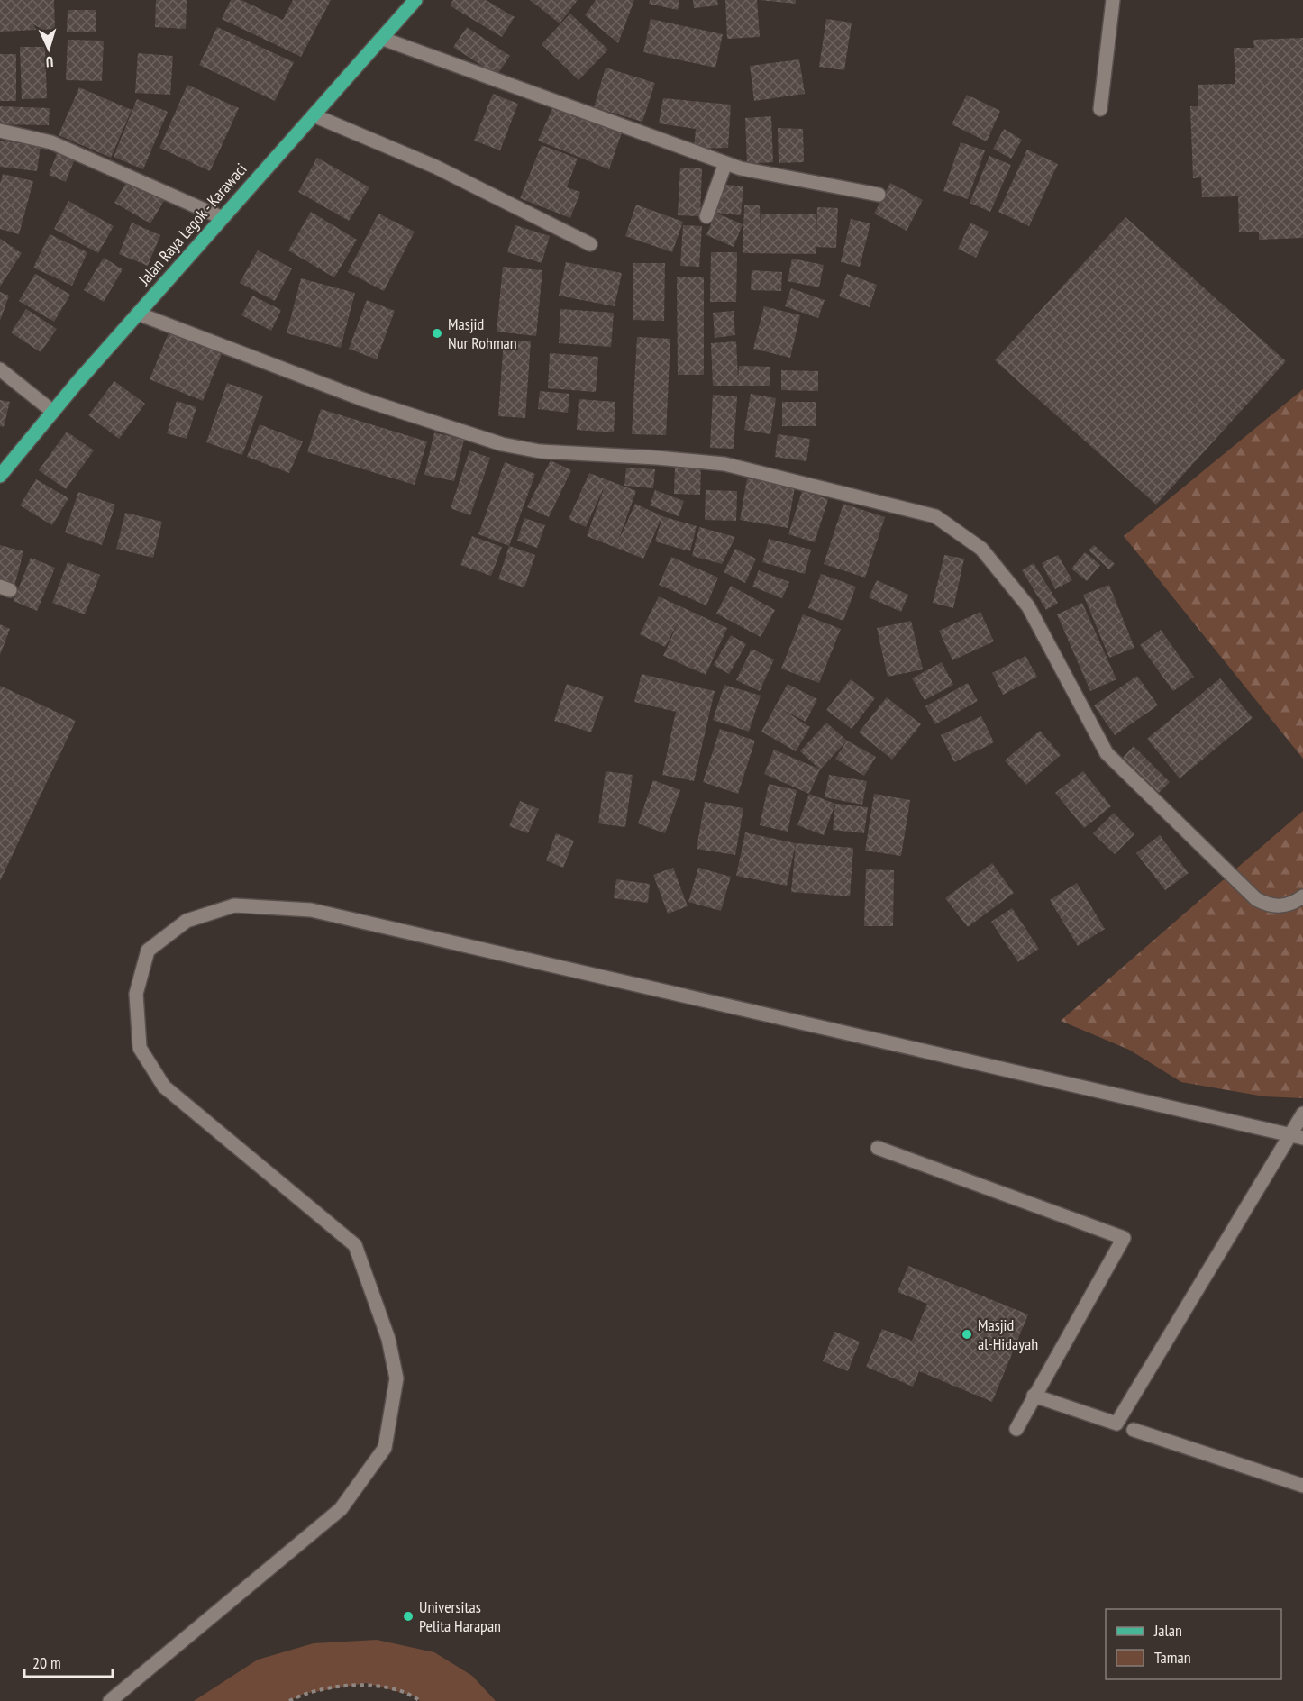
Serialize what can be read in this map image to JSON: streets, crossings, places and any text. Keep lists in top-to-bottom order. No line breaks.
{"streets":{"main road":["Jalan Raya Legok - Karawaci"]},"places":["Masjid Nur Rohman","Masjid al-Hidayah","Universitas Pelita Harapan"],"legend":["Jalan","Taman"],"scale_bar":"20 m","north":"bottom"}
